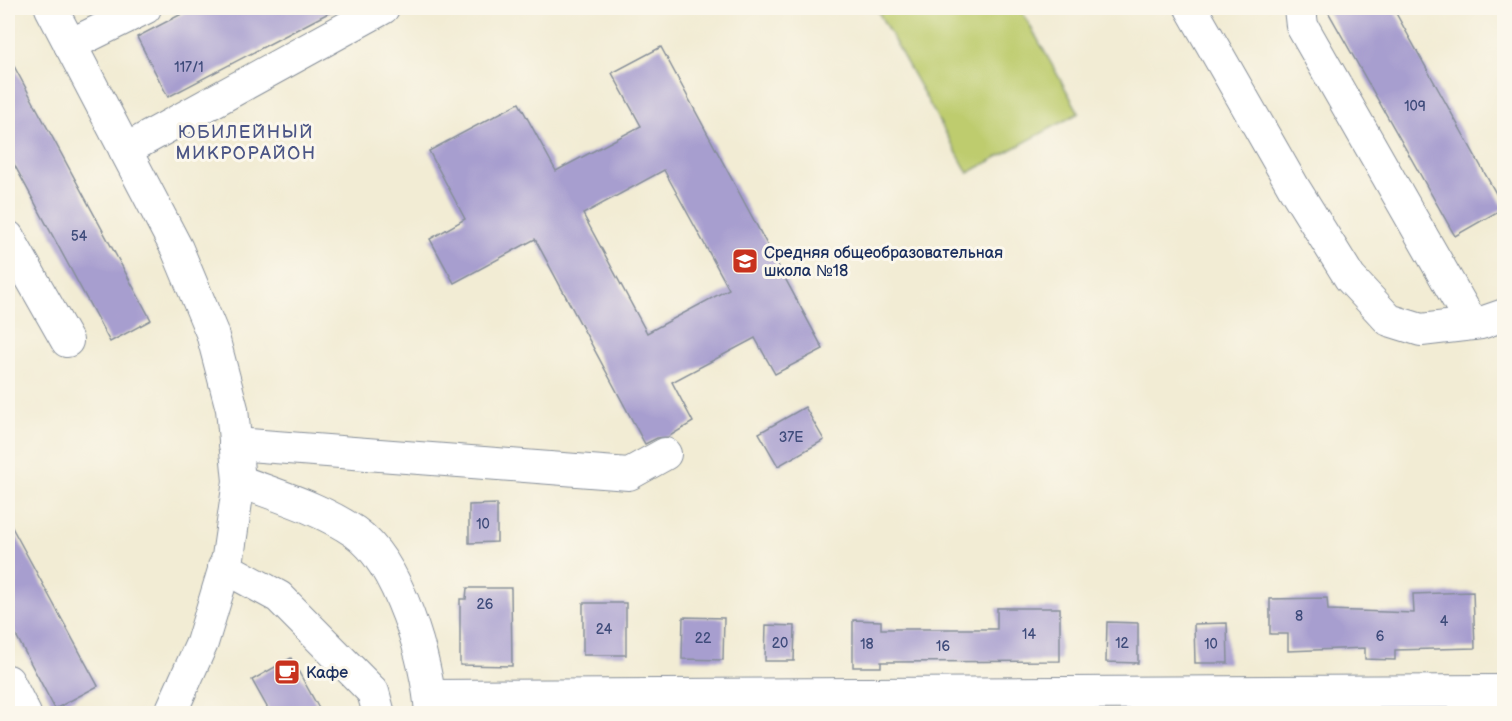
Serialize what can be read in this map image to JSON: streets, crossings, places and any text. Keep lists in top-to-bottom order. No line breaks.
{"districts":["ЮБИЛЕЙНЫЙ МИКРОРАЙОН"],"places":{"school or university":["Средняя общеобразовательная школа №18"],"cafe":["Кафе"]},"house_numbers":["117/1","109","54","37Е","10","26","8","4","24","14","6","22","20","12","18","10","16"]}
